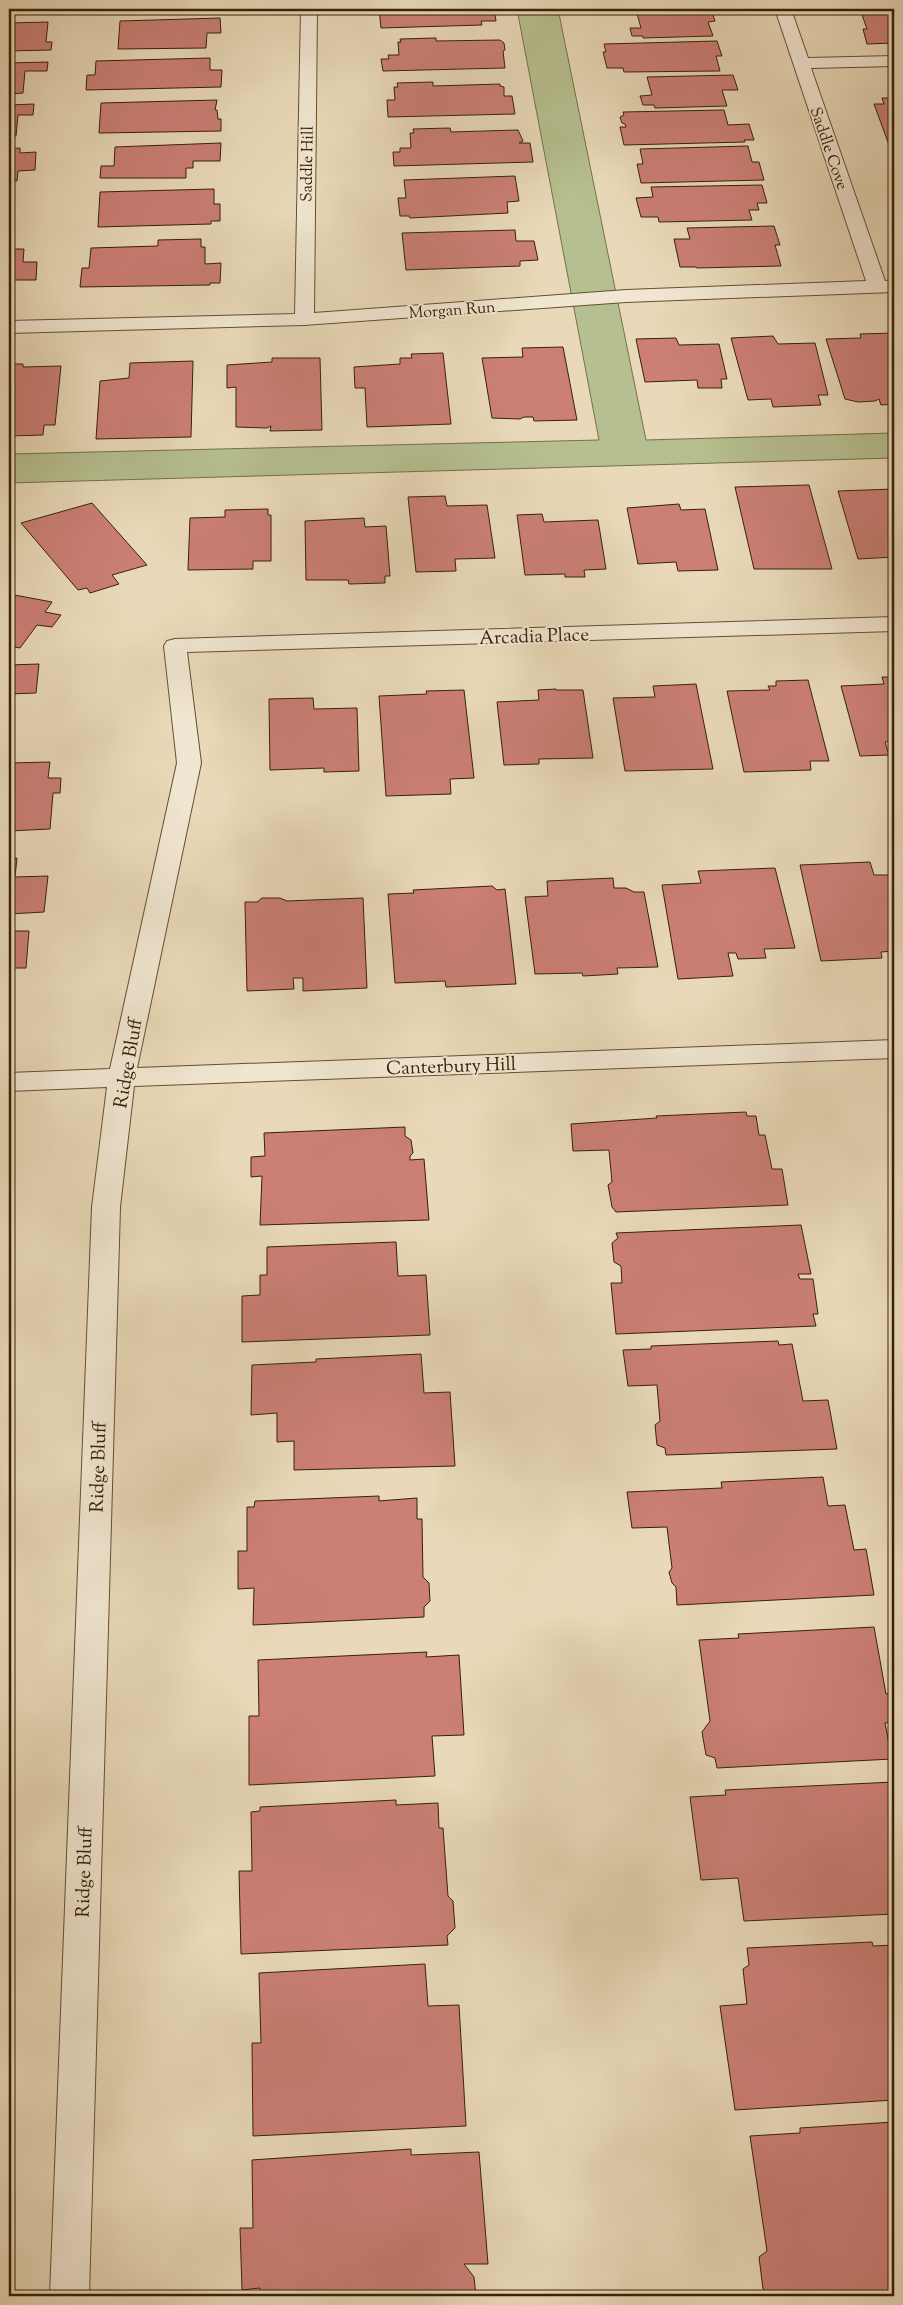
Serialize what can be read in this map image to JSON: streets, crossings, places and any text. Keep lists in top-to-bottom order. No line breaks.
{"streets":{"street":["Saddle Cove","Saddle Hill","Morgan Run","Arcadia Place","Ridge Bluff","Canterbury Hill"]},"crossings":[["Saddle Cove","Morgan Run"],["Saddle Hill","Morgan Run"],["Arcadia Place","Ridge Bluff"],["Ridge Bluff","Canterbury Hill"]]}
